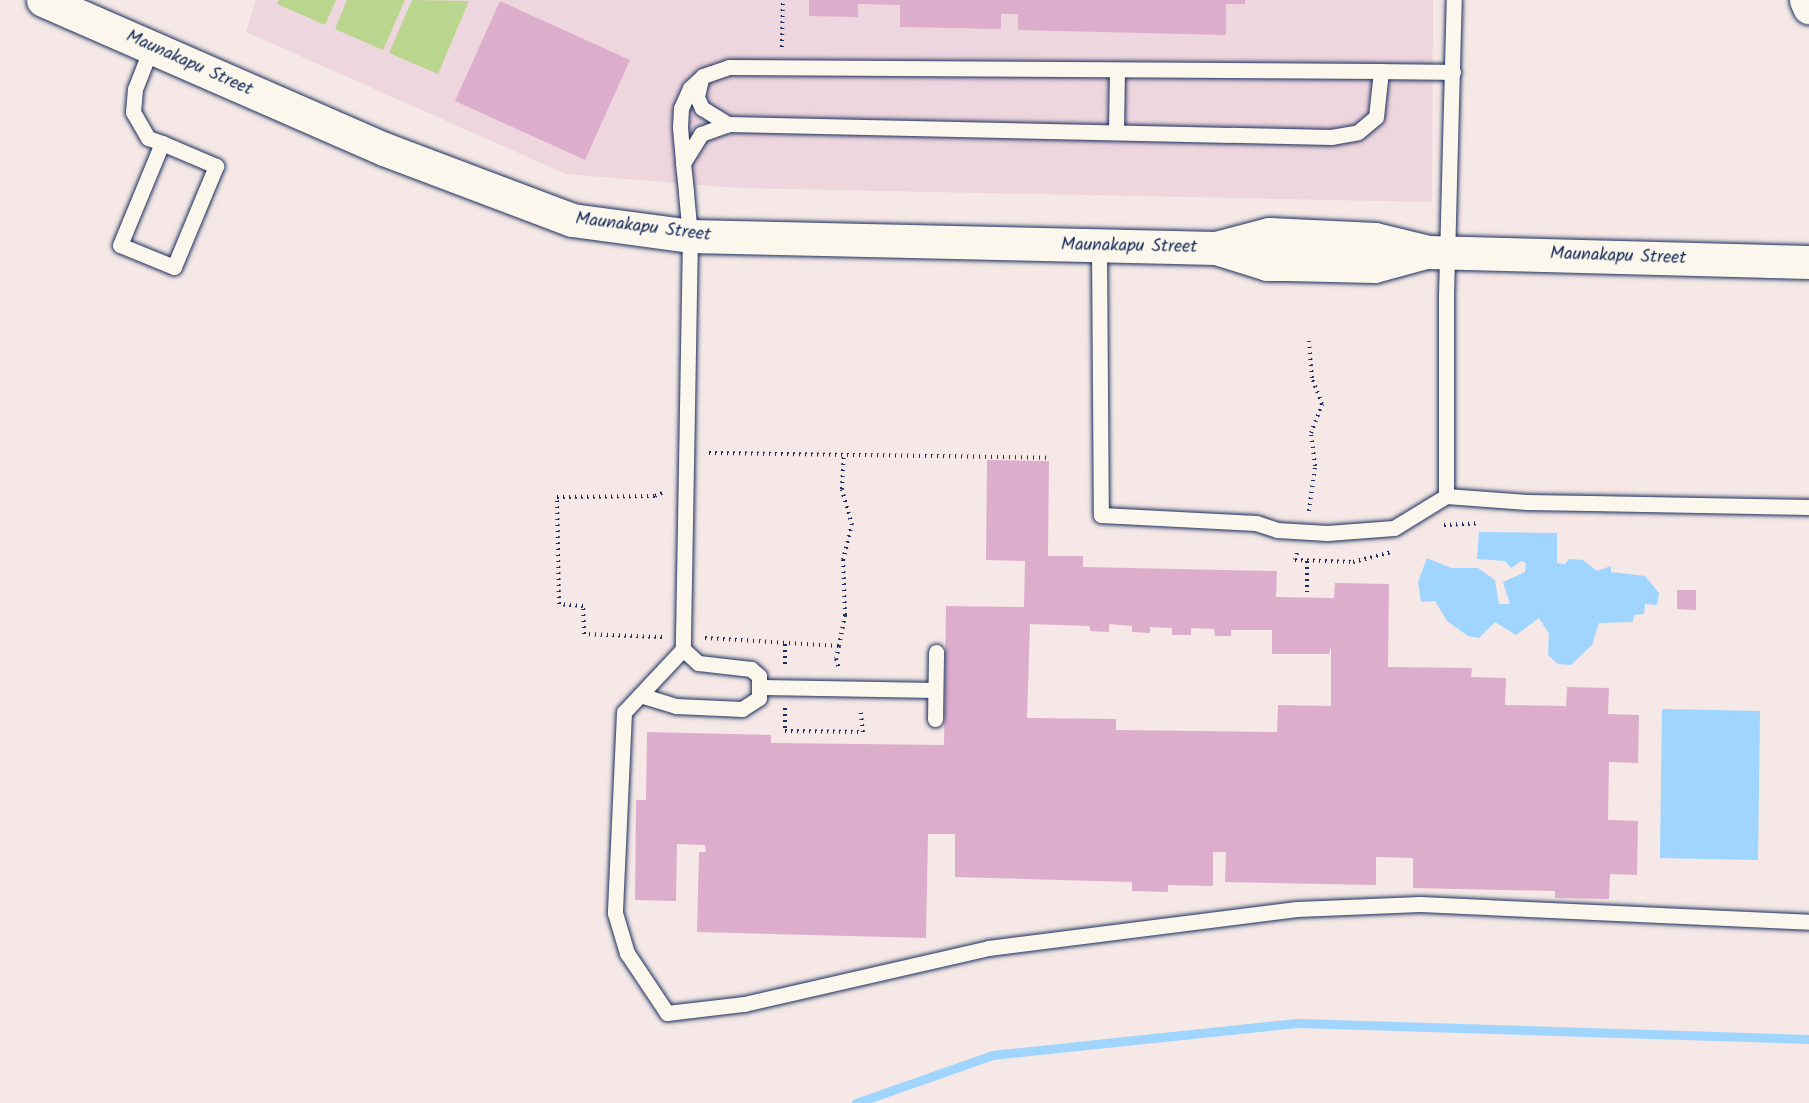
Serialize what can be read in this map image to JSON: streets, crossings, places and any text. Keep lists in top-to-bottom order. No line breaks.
{"streets":{"street":["Maunakapu Street"]}}
